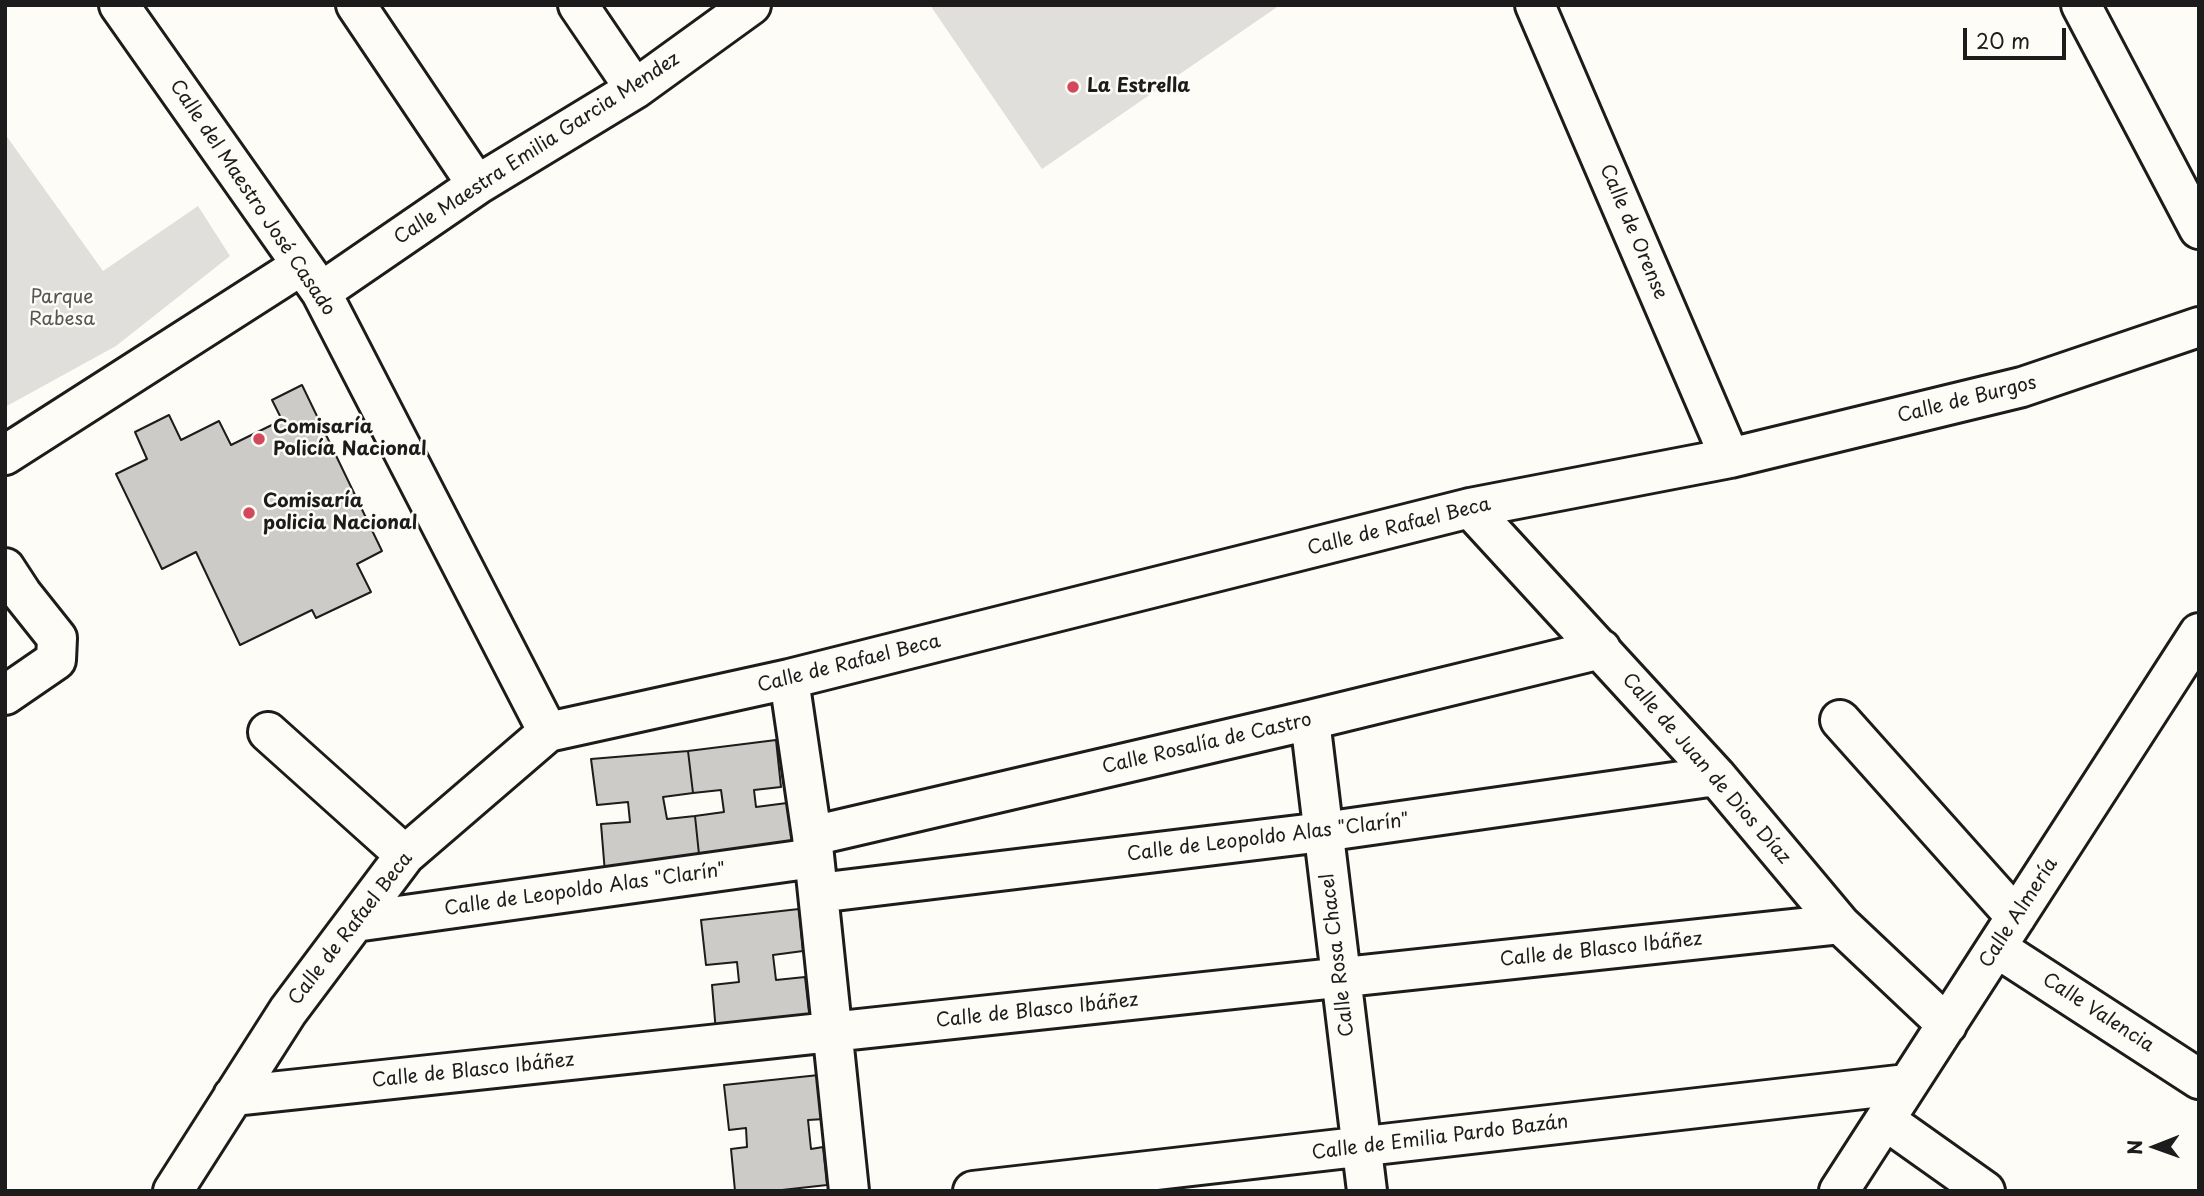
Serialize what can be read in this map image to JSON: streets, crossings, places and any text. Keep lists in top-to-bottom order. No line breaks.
{"streets":{"street":["Calle Maestra Emilia Garcia Mendez","Calle del Maestro José Casado","Calle de Orense","Calle de Burgos","Calle de Rafael Beca","Calle Rosalía de Castro","Calle de Juan de Dios Díaz","Calle de Leopoldo Alas \"Clarín\"","Calle Almería","Calle de Blasco Ibáñez","Calle Rosa Chacel","Calle Valencia","Calle de Emilia Pardo Bazán"]},"crossings":[["Calle Maestra Emilia Garcia Mendez","Calle del Maestro José Casado"],["Calle del Maestro José Casado","Calle de Rafael Beca"],["Calle de Orense","Calle de Burgos"],["Calle de Orense","Calle de Rafael Beca"],["Calle de Burgos","Calle de Rafael Beca"],["Calle de Rafael Beca","Calle de Juan de Dios Díaz"],["Calle de Rafael Beca","Calle de Leopoldo Alas \"Clarín\""],["Calle de Rafael Beca","Calle de Blasco Ibáñez"],["Calle Rosalía de Castro","Calle de Juan de Dios Díaz"],["Calle Rosalía de Castro","Calle de Leopoldo Alas \"Clarín\""],["Calle Rosalía de Castro","Calle Rosa Chacel"],["Calle de Juan de Dios Díaz","Calle de Leopoldo Alas \"Clarín\""],["Calle de Juan de Dios Díaz","Calle Almería"],["Calle de Juan de Dios Díaz","Calle de Blasco Ibáñez"],["Calle de Leopoldo Alas \"Clarín\"","Calle Rosa Chacel"],["Calle Almería","Calle Valencia"],["Calle Almería","Calle de Emilia Pardo Bazán"],["Calle de Blasco Ibáñez","Calle Rosa Chacel"],["Calle Rosa Chacel","Calle de Emilia Pardo Bazán"]],"parks":["Parque Rabesa"],"places":["La Estrella","Comisaría Policía Nacional","Comisaría policia Nacional"],"scale_bar":"20 m","north":"left"}
